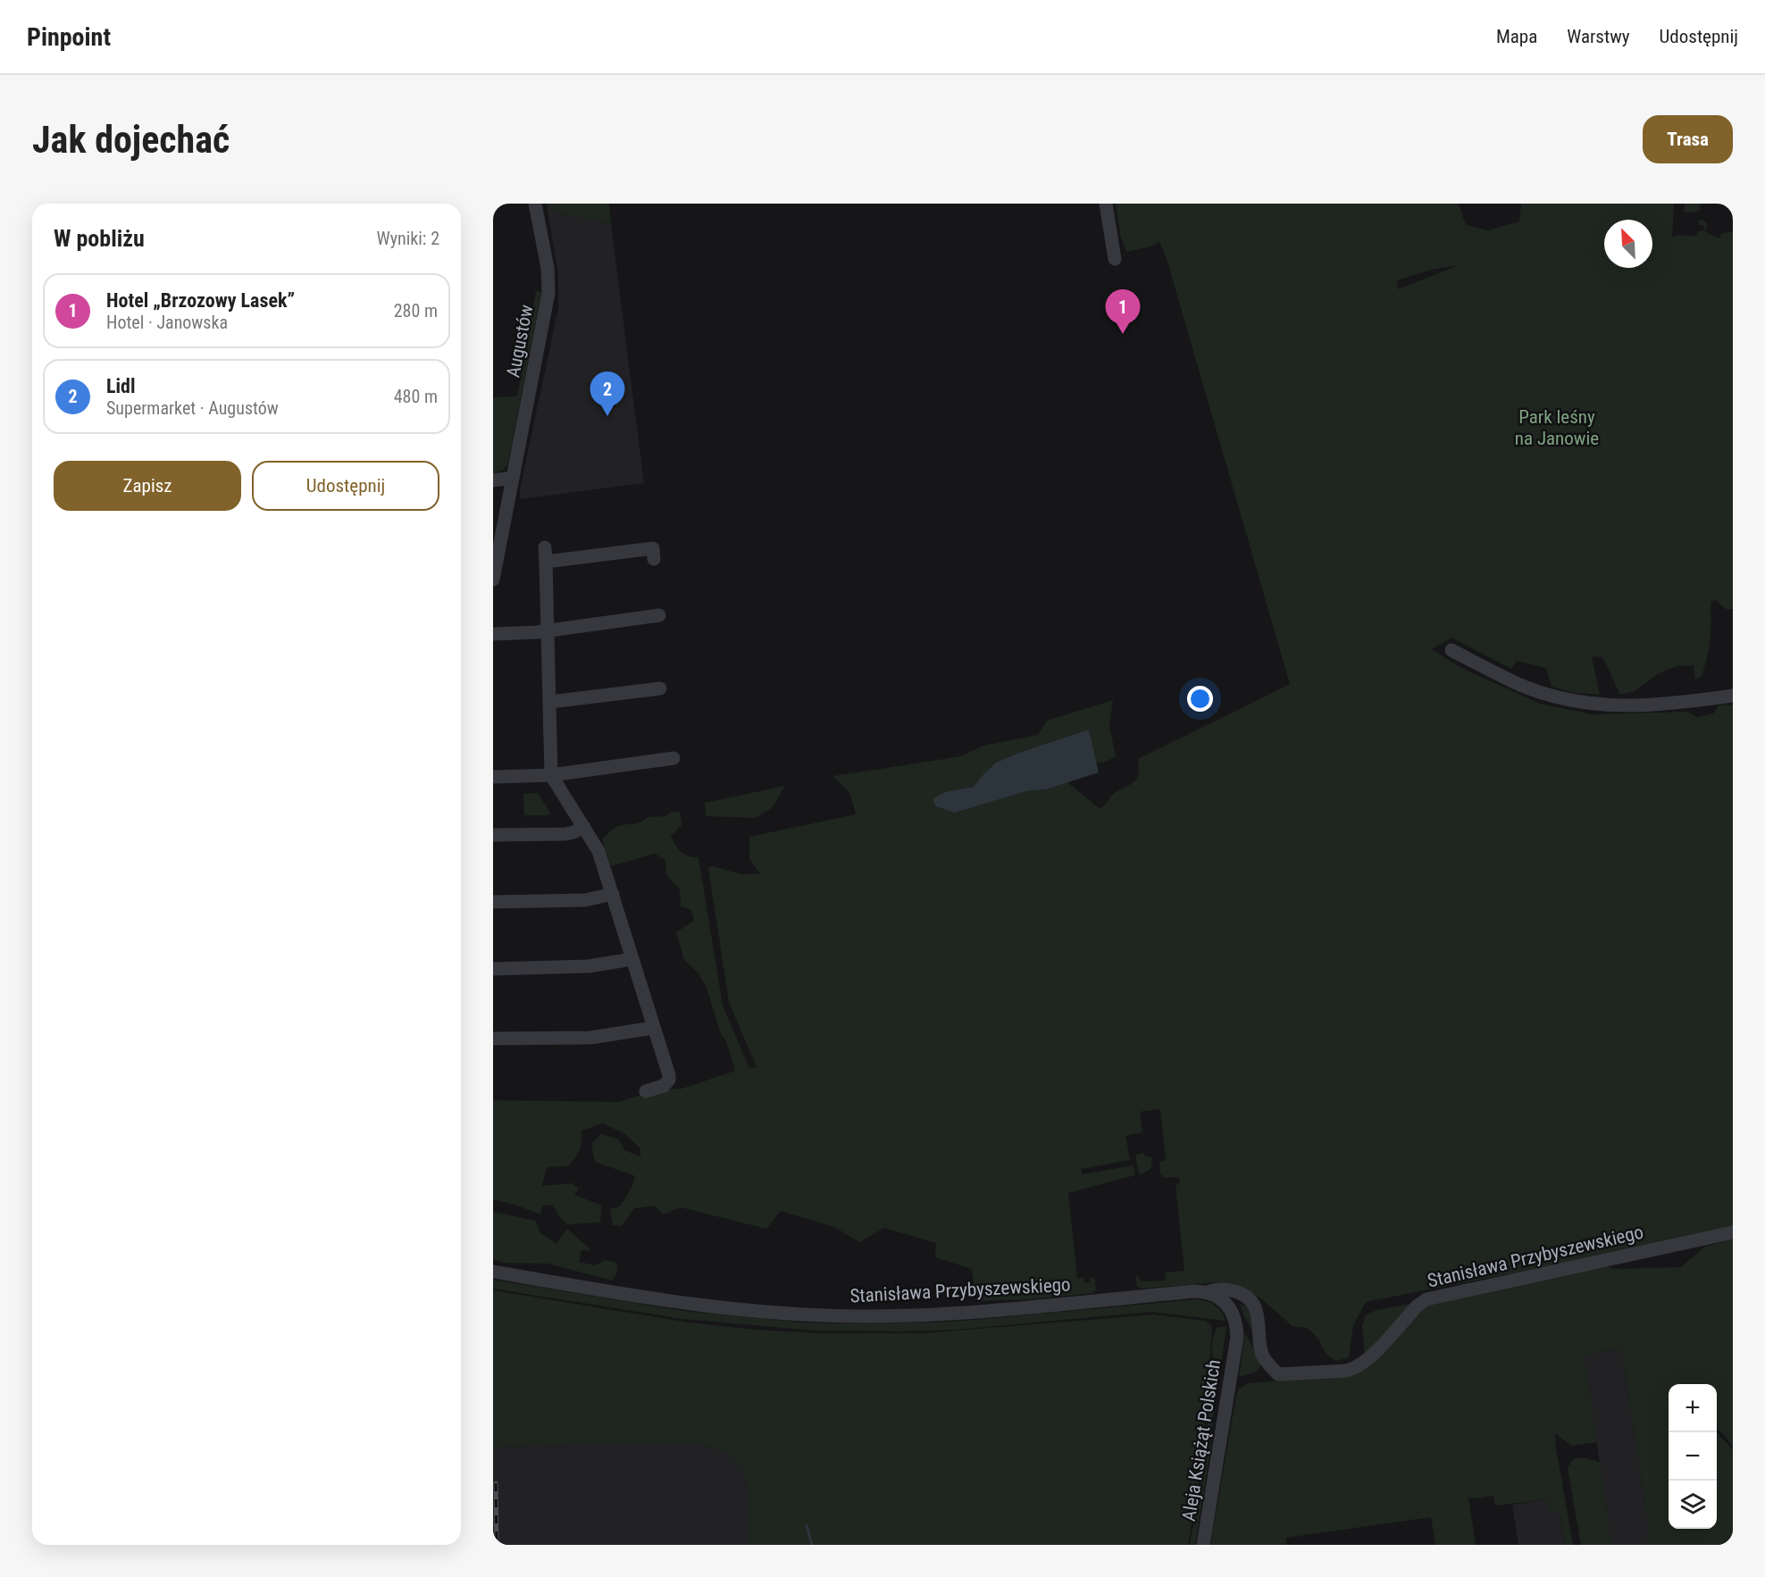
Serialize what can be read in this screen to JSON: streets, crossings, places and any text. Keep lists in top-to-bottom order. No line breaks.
{"streets":{"street":["Augustów","Stanisława Przybyszewskiego","Aleja Książąt Polskich"]},"crossings":[["Stanisława Przybyszewskiego","Aleja Książąt Polskich"]],"parks":["Park leśny na Janowie"],"north":"top left","page":{"header":"Pinpoint","nav":["Mapa","Warstwy","Udostępnij"],"buttons":["Trasa",["Zapisz","Udostępnij"]],"title":"Jak dojechać","heading":["W pobliżu","Wyniki: 2"],"list":[{"mark":"1","name":"Hotel „Brzozowy Lasek”","note":"Hotel · Janowska","value":"280 m"},{"mark":"2","name":"Lidl","note":"Supermarket · Augustów","value":"480 m"}],"pins":["1","2"],"map_buttons":["+","−"]}}
